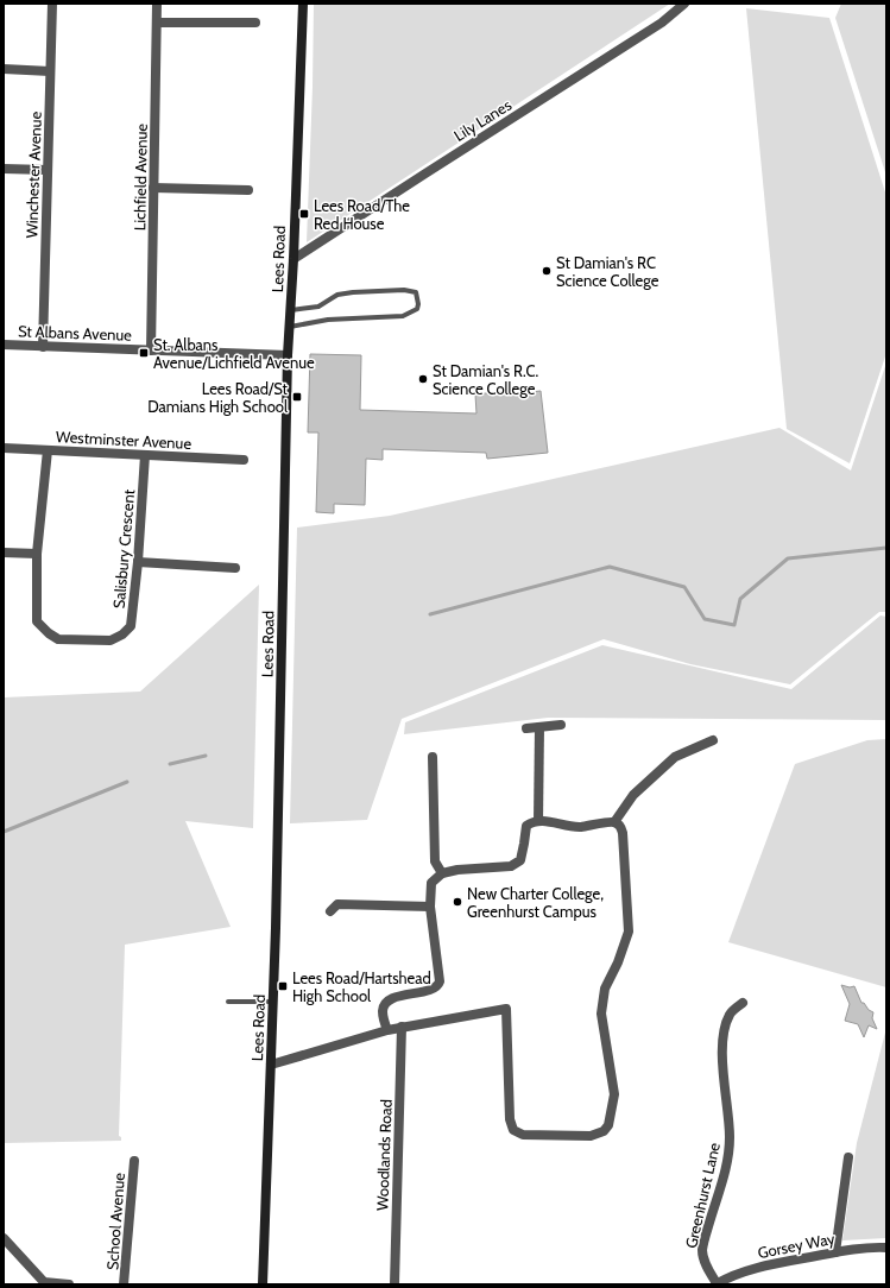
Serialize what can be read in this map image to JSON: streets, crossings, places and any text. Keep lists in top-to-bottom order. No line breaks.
{"streets":{"main road":["Lees Road"],"street":["Lily Lanes","Winchester Avenue","Lichfield Avenue","St Albans Avenue","Westminster Avenue","Salisbury Crescent","Woodlands Road","Greenhurst Lane","School Avenue","Gorsey Way"]},"crossings":[["Lily Lanes","Lees Road"],["Winchester Avenue","St Albans Avenue"],["Lichfield Avenue","St Albans Avenue"],["Lees Road","St Albans Avenue"],["Westminster Avenue","Salisbury Crescent"],["Greenhurst Lane","Gorsey Way"]],"places":{"transit":["Lees Road/The Red House","St. Albans Avenue/Lichfield Avenue","Lees Road/St Damians High School","Lees Road/Hartshead High School"],"other":["St Damian's RC Science College","St Damian's R.C. Science College","New Charter College, Greenhurst Campus"]}}
